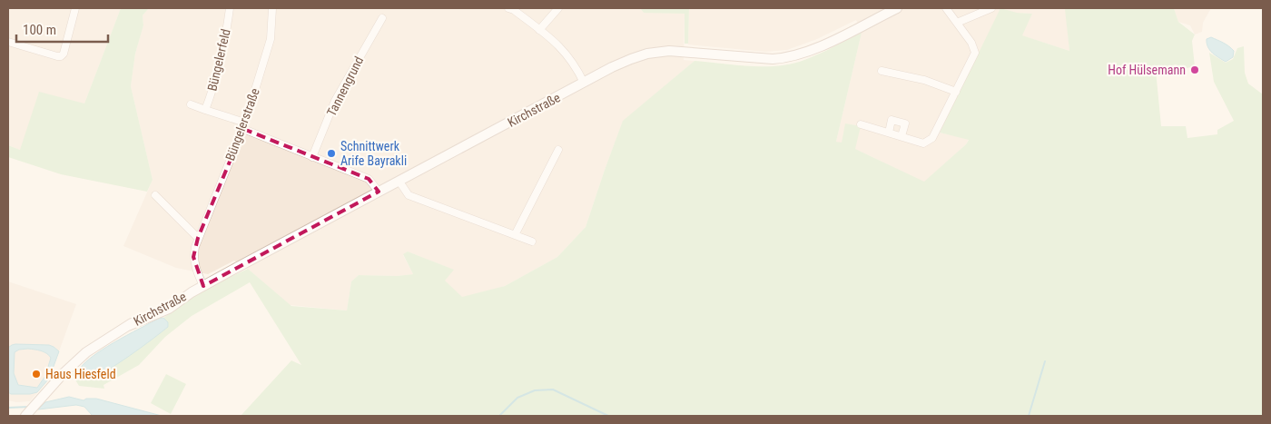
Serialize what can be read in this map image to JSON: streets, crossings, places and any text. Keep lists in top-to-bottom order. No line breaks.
{"streets":{"street":["Büngelerfeld","Tannengrund","Kirchstraße","Büngelerstraße"]},"crossings":[["Kirchstraße","Büngelerstraße"]],"places":["Hof Hülsemann","Schnittwerk Arife Bayrakli","Haus Hiesfeld"],"scale_bar":"100 m"}
